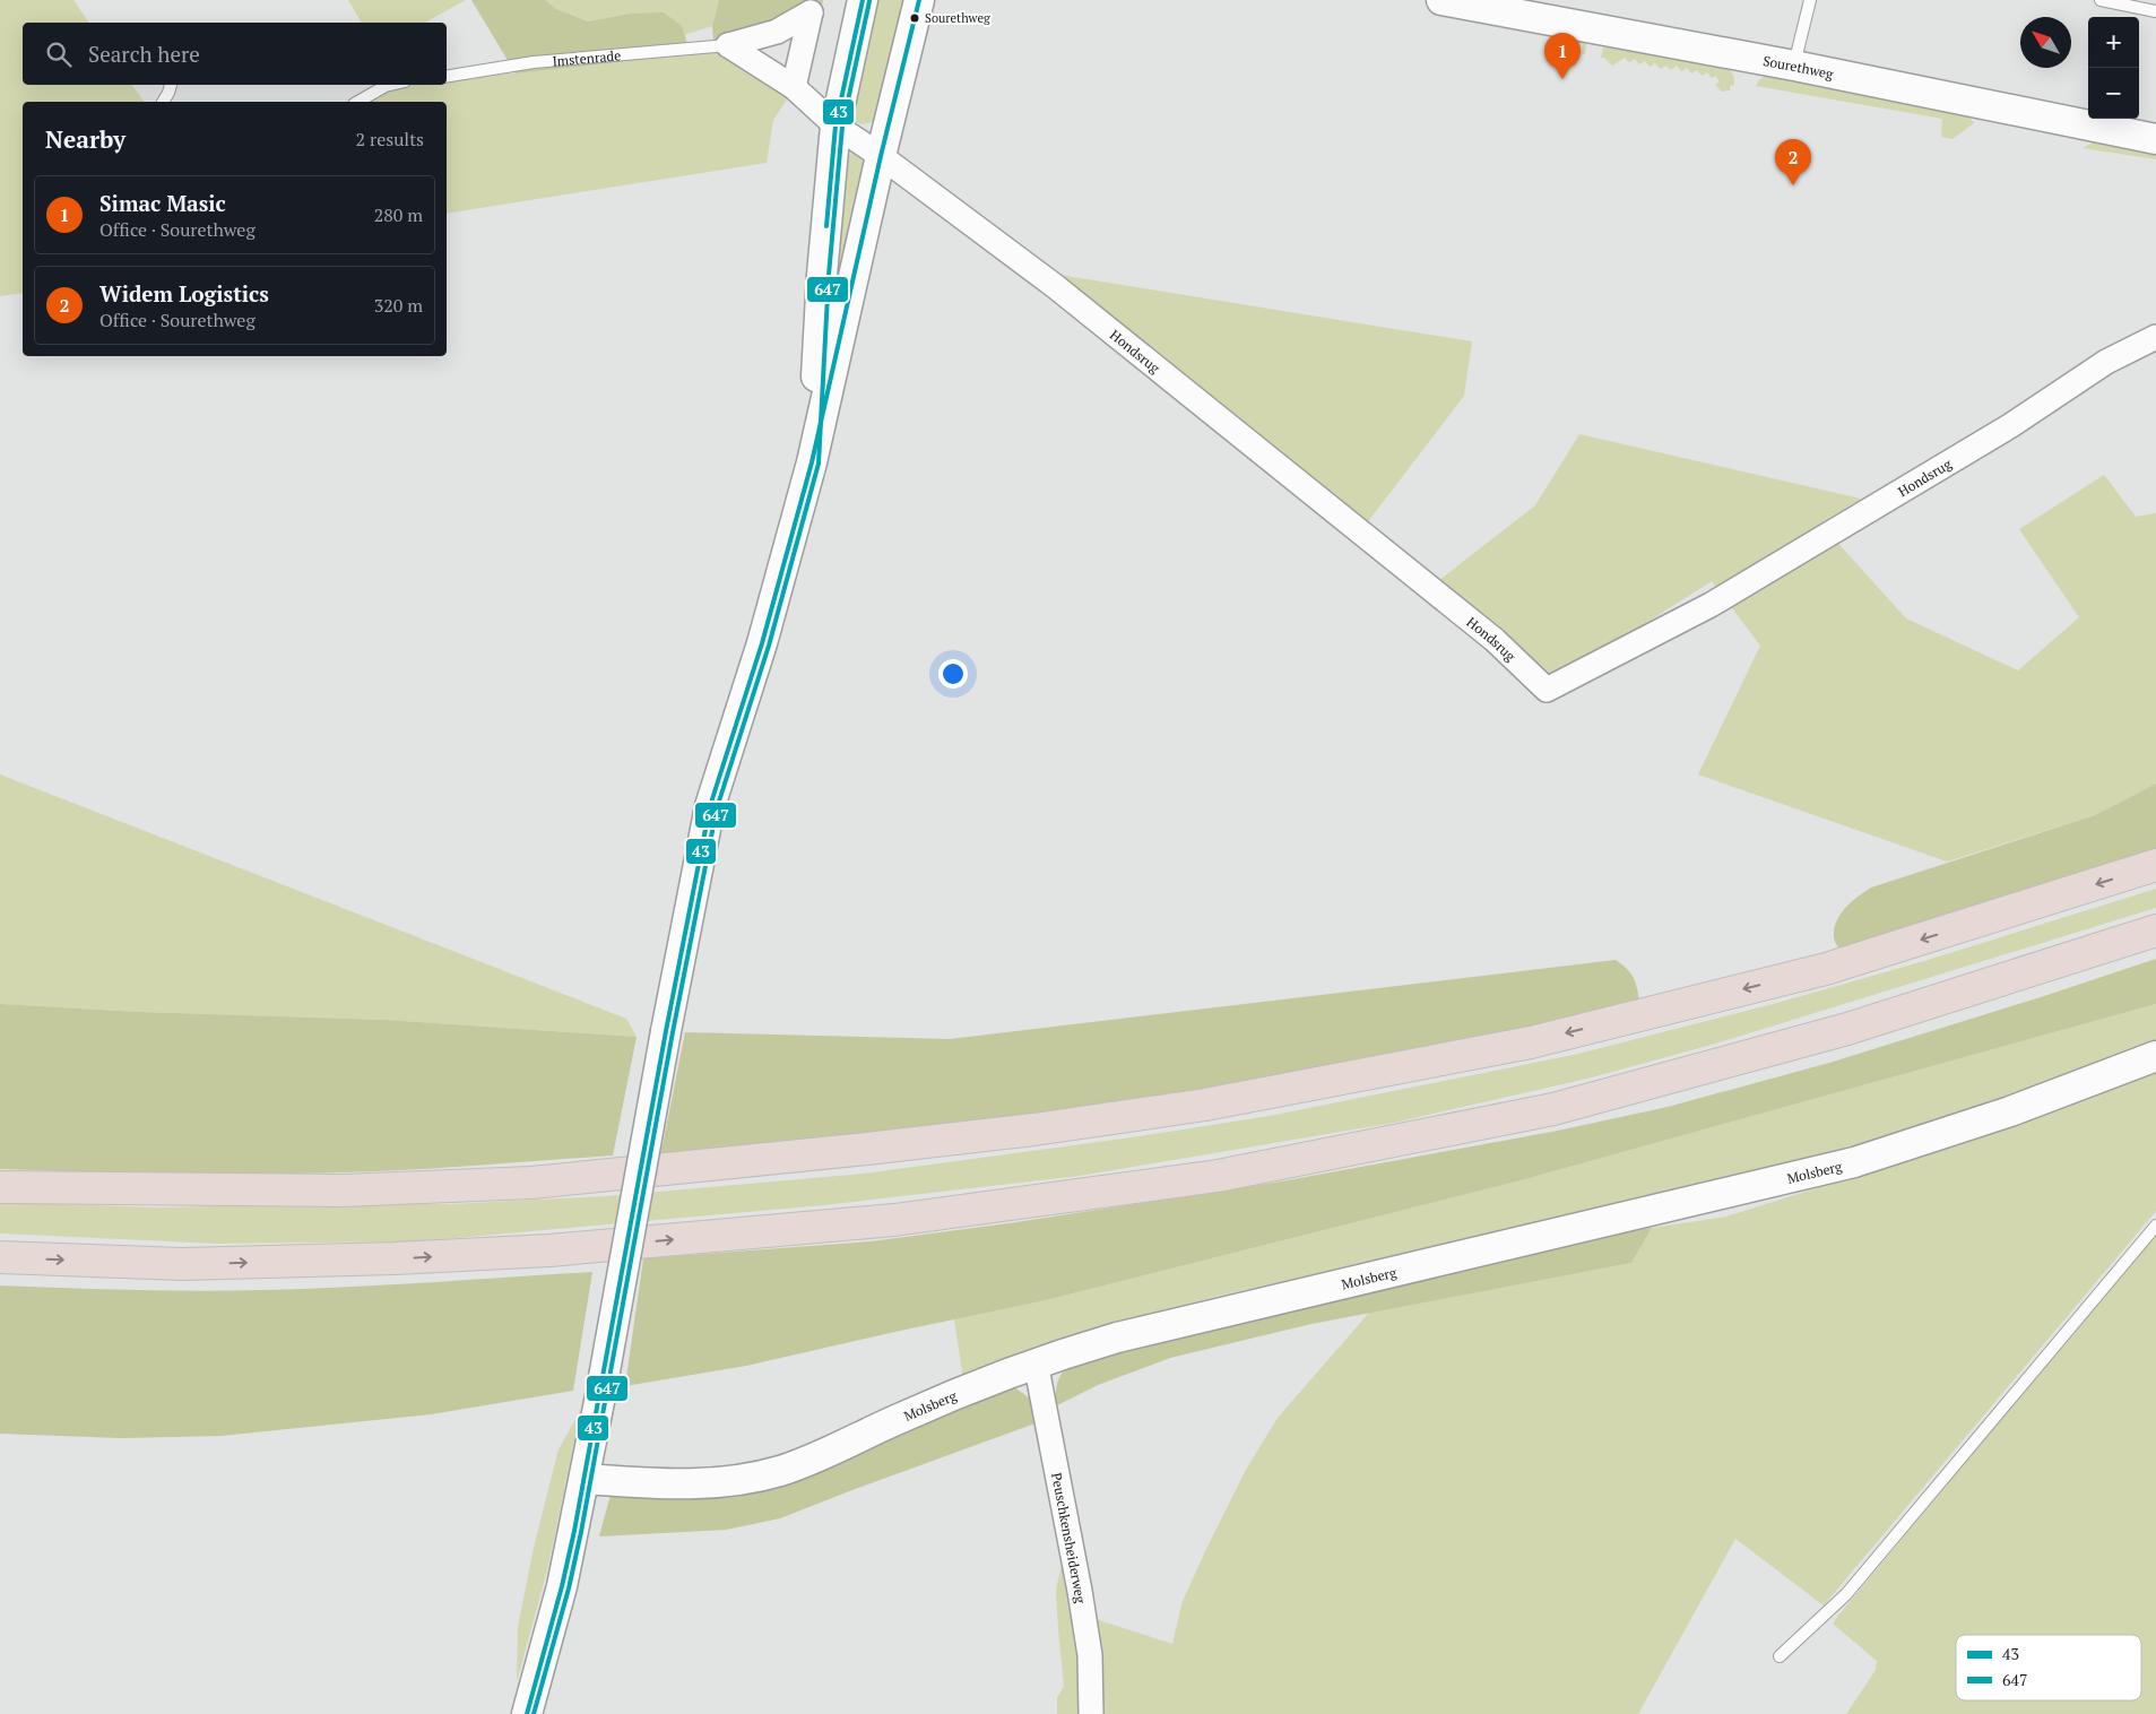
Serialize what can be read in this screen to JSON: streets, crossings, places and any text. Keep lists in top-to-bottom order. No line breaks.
{"streets":{"street":["Imstenrade","Sourethweg","Hondsrug","Molsberg","Peuschkensheiderweg"]},"crossings":[["Molsberg","Peuschkensheiderweg"]],"places":["Sourethweg"],"lines":["transit line 43","transit line 647"],"legend":["43","647"],"north":"top left","page":{"map_buttons":["+","−"],"search":"Search here","pins":["1","2"],"heading":["Nearby","2 results"],"list":[{"mark":"1","name":"Simac Masic","note":"Office · Sourethweg","value":"280 m"},{"mark":"2","name":"Widem Logistics","note":"Office · Sourethweg","value":"320 m"}]}}
